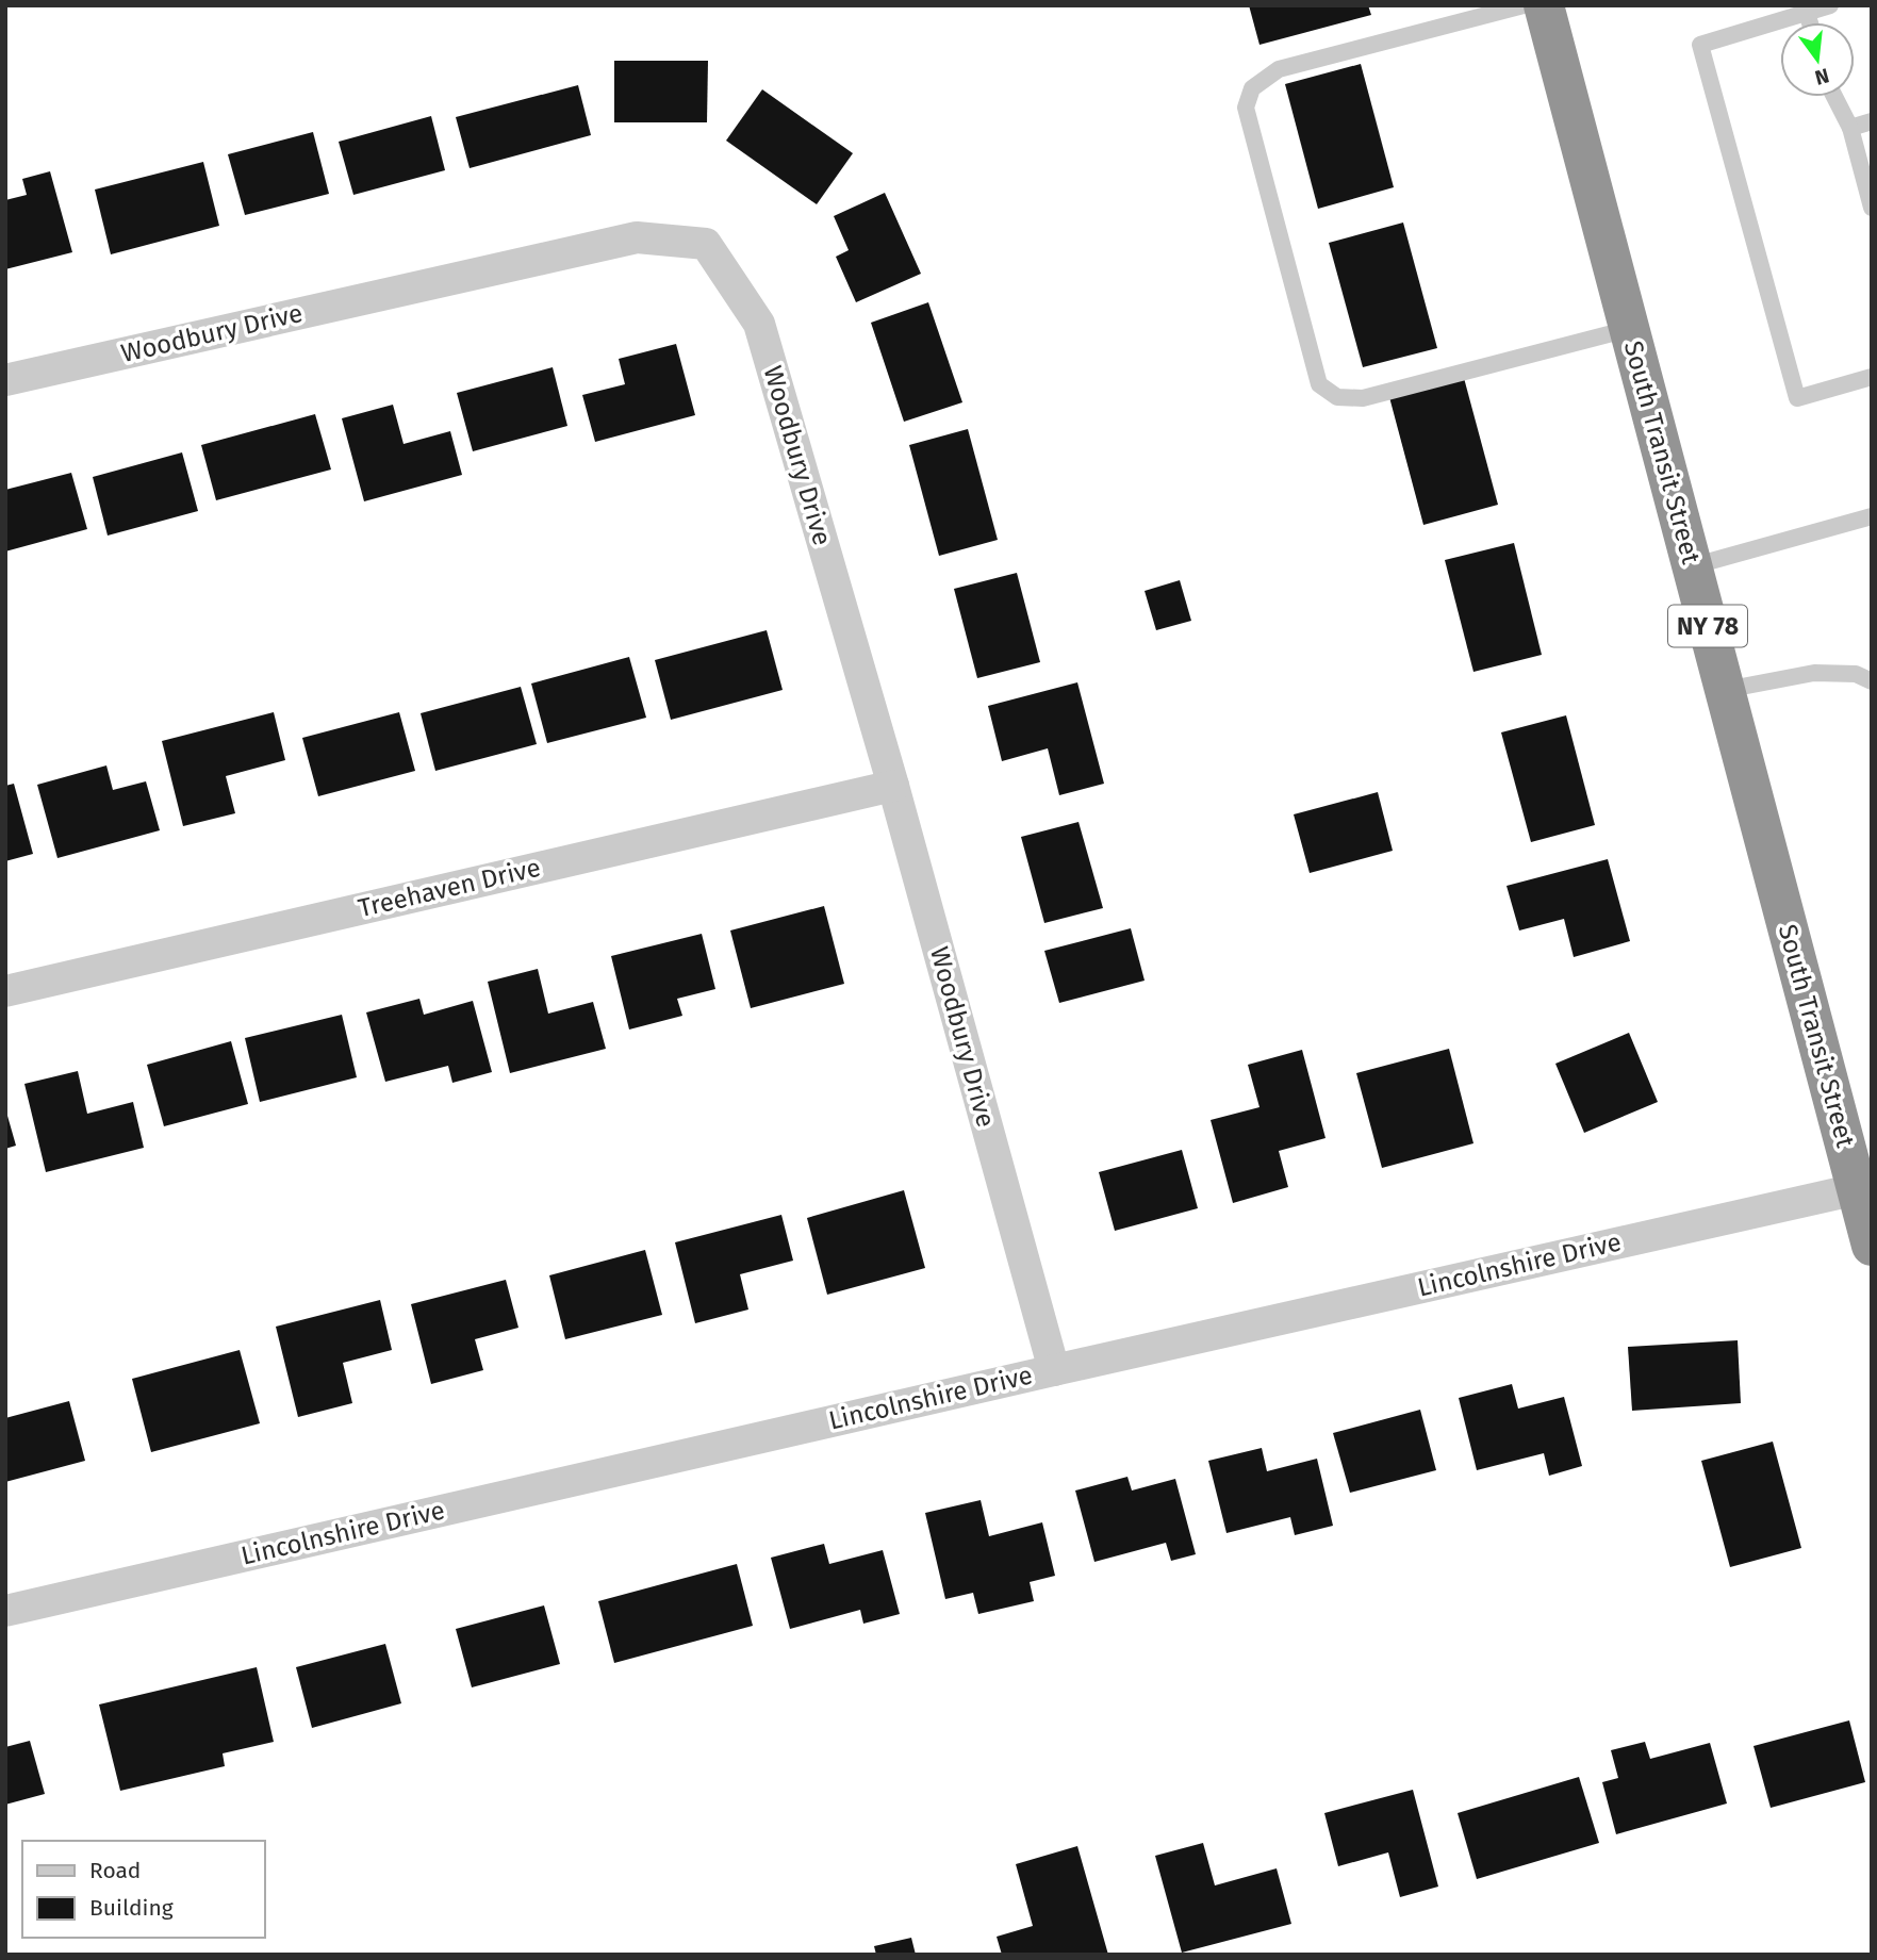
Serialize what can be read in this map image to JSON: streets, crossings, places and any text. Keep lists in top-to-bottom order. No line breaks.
{"streets":{"highway":["South Transit Street","NY 78"],"street":["Woodbury Drive","Treehaven Drive","Lincolnshire Drive"]},"crossings":[["Woodbury Drive","Treehaven Drive"],["Woodbury Drive","Lincolnshire Drive"],["South Transit Street","Lincolnshire Drive"]],"legend":["Road","Building"],"north":"bottom"}
